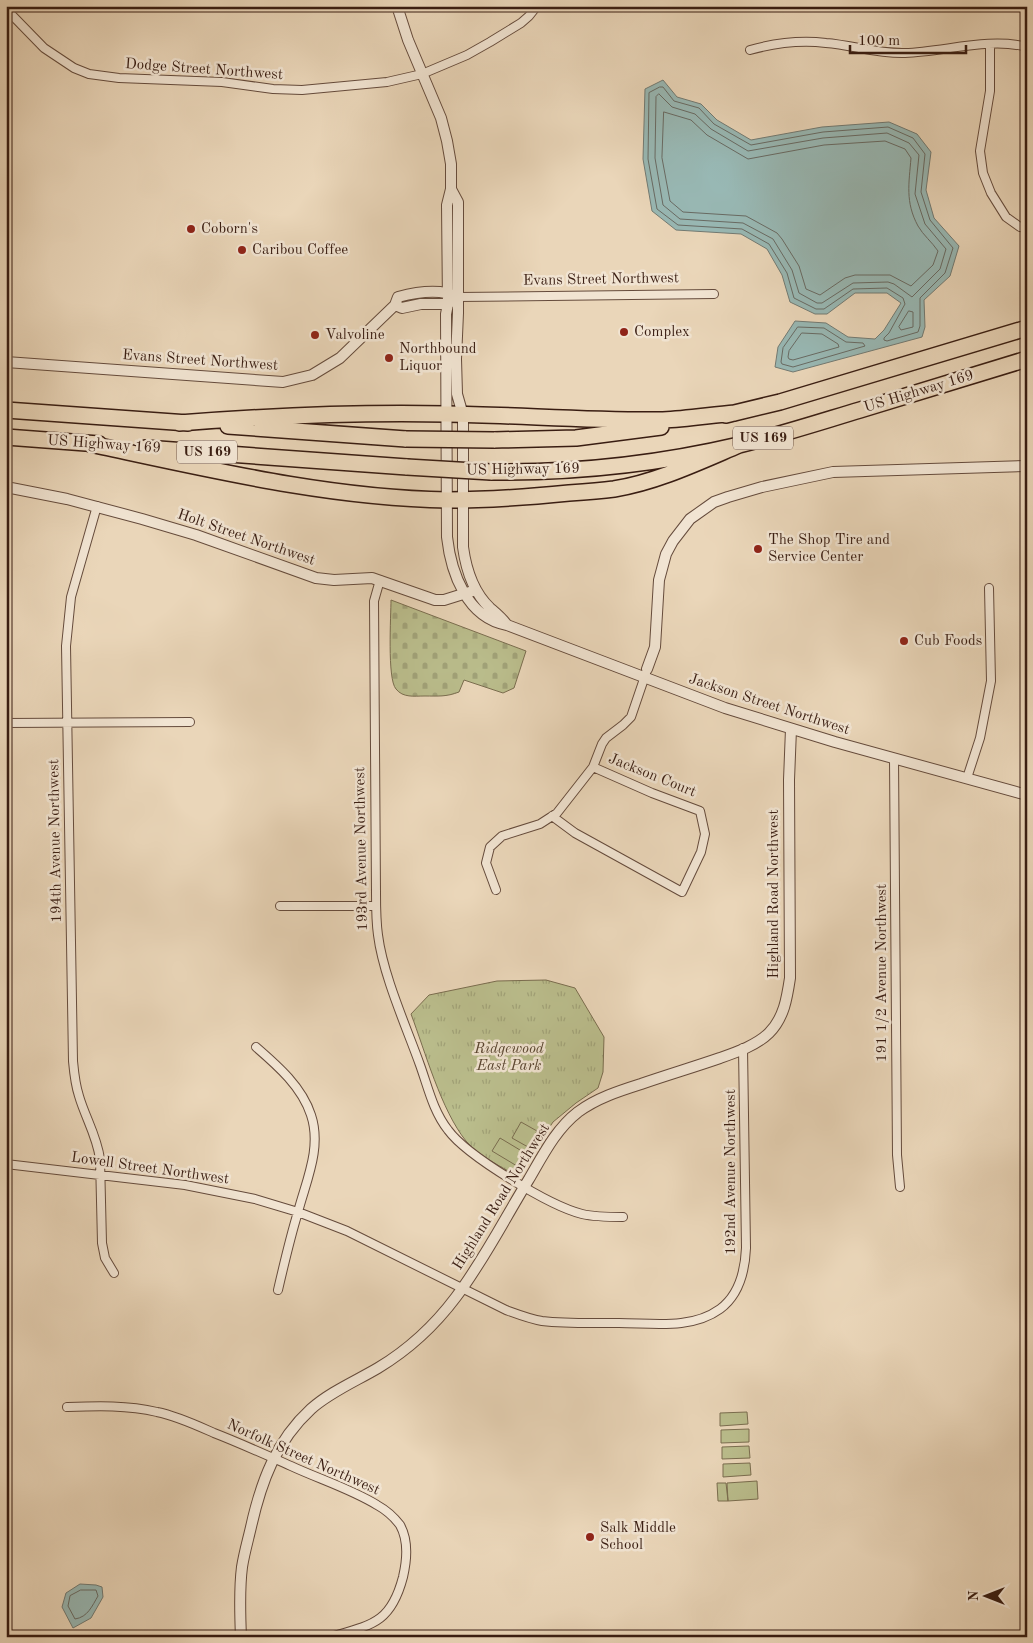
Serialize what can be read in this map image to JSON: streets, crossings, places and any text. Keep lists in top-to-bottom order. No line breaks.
{"streets":{"highway":["US Highway 169","US 169"],"street":["Dodge Street Northwest","Evans Street Northwest","Holt Street Northwest","Jackson Street Northwest","Jackson Court","194th Avenue Northwest","193rd Avenue Northwest","Highland Road Northwest","191 1/2 Avenue Northwest","Lowell Street Northwest","192nd Avenue Northwest","Norfolk Street Northwest"]},"crossings":[["Holt Street Northwest","Jackson Street Northwest"],["Holt Street Northwest","194th Avenue Northwest"],["Holt Street Northwest","193rd Avenue Northwest"],["Jackson Street Northwest","Highland Road Northwest"],["Jackson Street Northwest","191 1/2 Avenue Northwest"],["194th Avenue Northwest","Lowell Street Northwest"],["193rd Avenue Northwest","Highland Road Northwest"],["Highland Road Northwest","Lowell Street Northwest"],["Highland Road Northwest","192nd Avenue Northwest"],["Highland Road Northwest","Norfolk Street Northwest"],["Lowell Street Northwest","192nd Avenue Northwest"]],"parks":["Ridgewood East Park"],"places":["Coborn's","Caribou Coffee","Complex","Valvoline","Northbound Liquor","The Shop Tire and Service Center","Cub Foods","Salk Middle School"],"scale_bar":"100 m","north":"left"}
